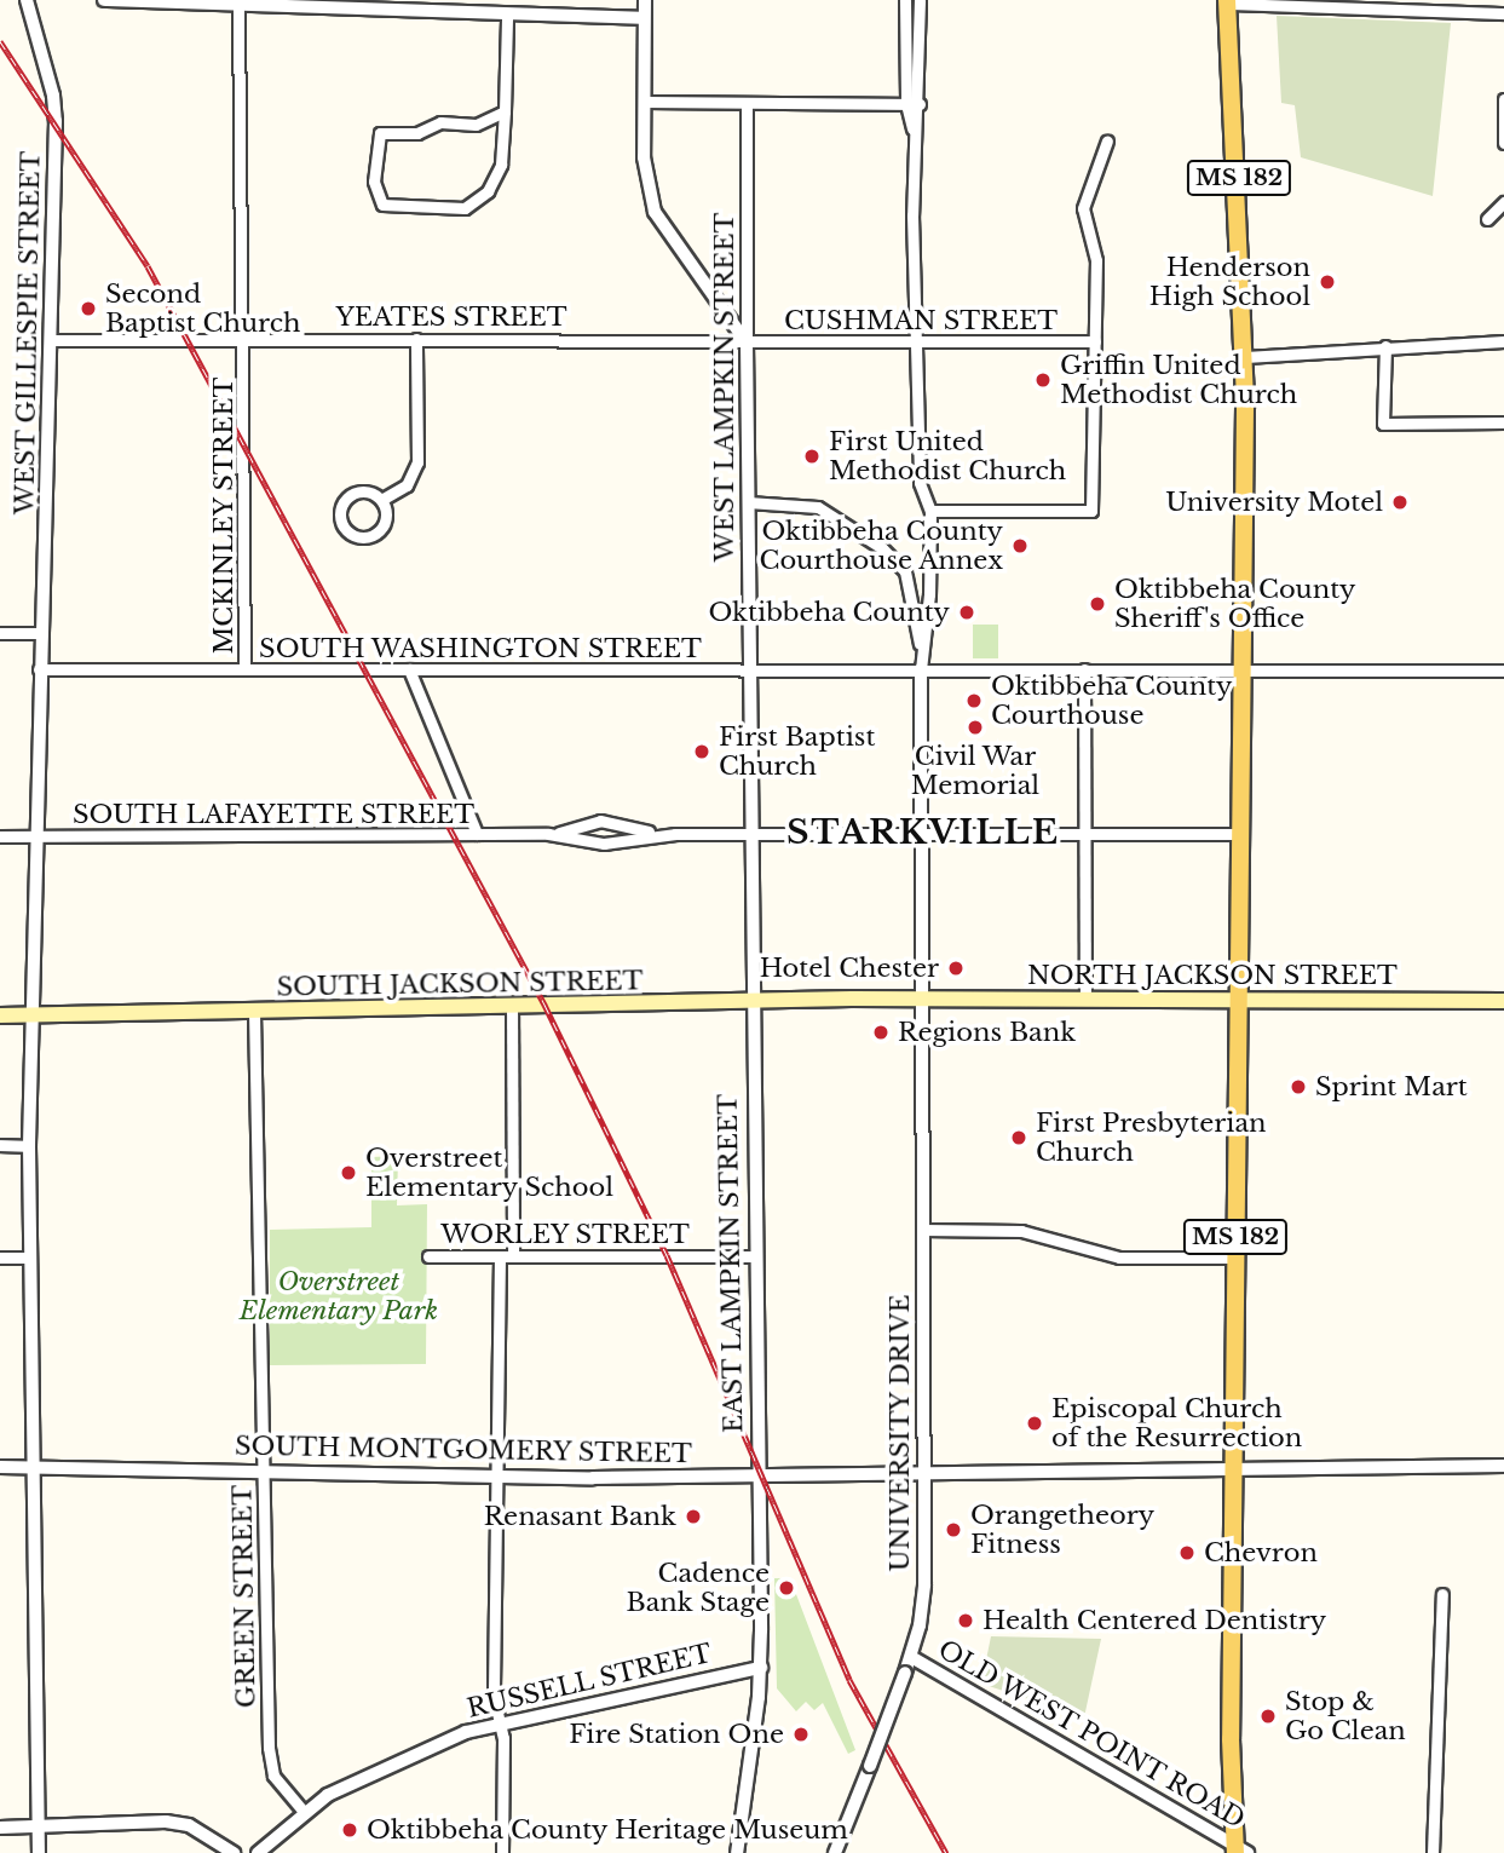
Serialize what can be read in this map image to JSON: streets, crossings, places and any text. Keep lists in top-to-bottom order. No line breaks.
{"streets":{"main road":["MS 182","NORTH JACKSON STREET","SOUTH JACKSON STREET"],"street":["YEATES STREET","CUSHMAN STREET","WEST GILLESPIE STREET","WEST LAMPKIN STREET","MCKINLEY STREET","SOUTH WASHINGTON STREET","SOUTH LAFAYETTE STREET","WORLEY STREET","EAST LAMPKIN STREET","UNIVERSITY DRIVE","SOUTH MONTGOMERY STREET","GREEN STREET","RUSSELL STREET","OLD WEST POINT ROAD"]},"crossings":[["MS 182","SOUTH WASHINGTON STREET"],["MS 182","SOUTH LAFAYETTE STREET"],["MS 182","NORTH JACKSON STREET"],["MS 182","SOUTH MONTGOMERY STREET"],["MS 182","OLD WEST POINT ROAD"],["YEATES STREET","CUSHMAN STREET"],["YEATES STREET","WEST GILLESPIE STREET"],["YEATES STREET","WEST LAMPKIN STREET"],["YEATES STREET","MCKINLEY STREET"],["CUSHMAN STREET","WEST LAMPKIN STREET"],["WEST GILLESPIE STREET","SOUTH WASHINGTON STREET"],["WEST GILLESPIE STREET","SOUTH LAFAYETTE STREET"],["WEST GILLESPIE STREET","SOUTH JACKSON STREET"],["WEST GILLESPIE STREET","SOUTH MONTGOMERY STREET"],["WEST LAMPKIN STREET","SOUTH WASHINGTON STREET"],["WEST LAMPKIN STREET","EAST LAMPKIN STREET"],["MCKINLEY STREET","SOUTH WASHINGTON STREET"],["SOUTH WASHINGTON STREET","EAST LAMPKIN STREET"],["SOUTH WASHINGTON STREET","UNIVERSITY DRIVE"],["SOUTH LAFAYETTE STREET","EAST LAMPKIN STREET"],["SOUTH LAFAYETTE STREET","UNIVERSITY DRIVE"],["NORTH JACKSON STREET","SOUTH JACKSON STREET"],["NORTH JACKSON STREET","UNIVERSITY DRIVE"],["SOUTH JACKSON STREET","EAST LAMPKIN STREET"],["SOUTH JACKSON STREET","UNIVERSITY DRIVE"],["SOUTH JACKSON STREET","GREEN STREET"],["WORLEY STREET","EAST LAMPKIN STREET"],["EAST LAMPKIN STREET","SOUTH MONTGOMERY STREET"],["EAST LAMPKIN STREET","RUSSELL STREET"],["UNIVERSITY DRIVE","SOUTH MONTGOMERY STREET"],["UNIVERSITY DRIVE","OLD WEST POINT ROAD"],["SOUTH MONTGOMERY STREET","GREEN STREET"],["GREEN STREET","RUSSELL STREET"]],"districts":["STARKVILLE"],"parks":["Overstreet Elementary Park"],"places":["Henderson High School","Second Baptist Church","Griffin United Methodist Church","First United Methodist Church","University Motel","Oktibbeha County Courthouse Annex","Oktibbeha County Sheriff's Office","Oktibbeha County","Oktibbeha County Courthouse","Civil War Memorial","First Baptist Church","Hotel Chester","Regions Bank","Sprint Mart","First Presbyterian Church","Overstreet Elementary School","Episcopal Church of the Resurrection","Renasant Bank","Orangetheory Fitness","Chevron","Cadence Bank Stage","Health Centered Dentistry","Stop & Go Clean","Fire Station One","Oktibbeha County Heritage Museum"]}
